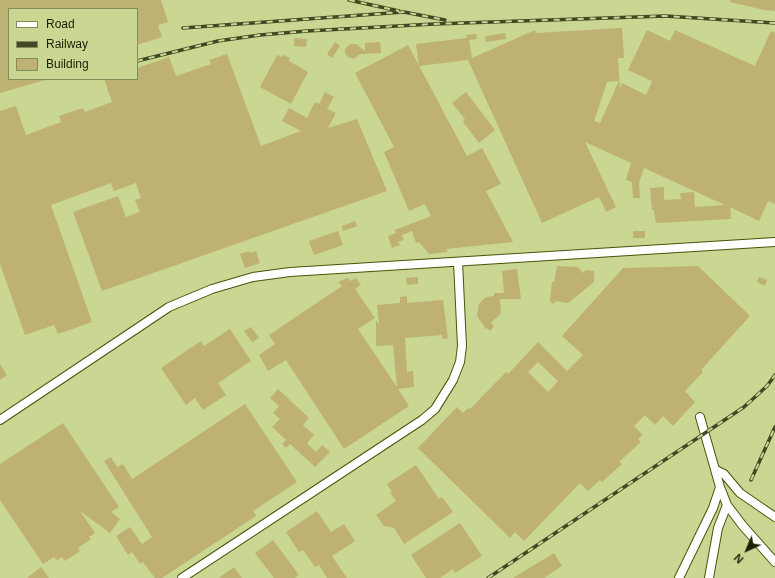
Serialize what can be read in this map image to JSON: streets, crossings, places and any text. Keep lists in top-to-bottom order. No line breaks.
{"legend":["Road","Railway","Building"],"north":"bottom left"}
